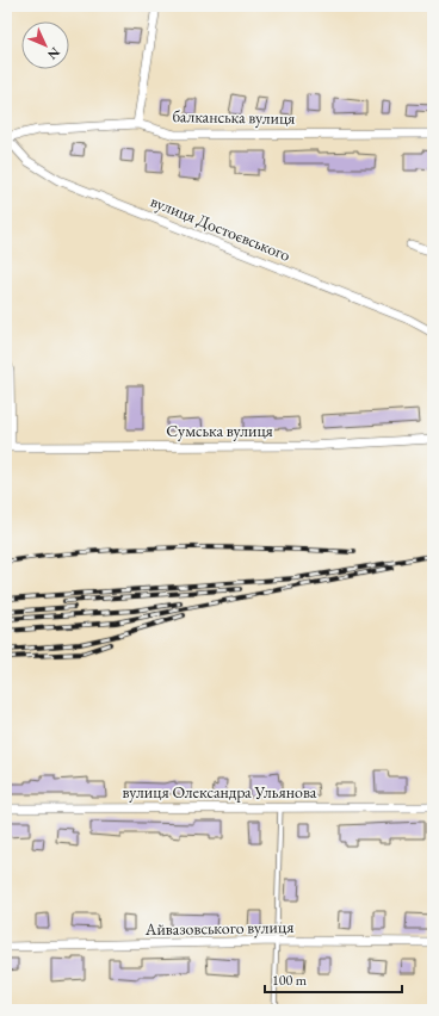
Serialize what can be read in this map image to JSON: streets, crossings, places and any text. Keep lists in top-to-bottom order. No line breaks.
{"streets":{"street":["балканська вулиця","вулиця Достоєвського","Сумська вулиця","вулиця Олександра Ульянова","Айвазовського вулиця"]},"crossings":[["балканська вулиця","вулиця Достоєвського"]],"scale_bar":"100 m","north":"bottom right"}
